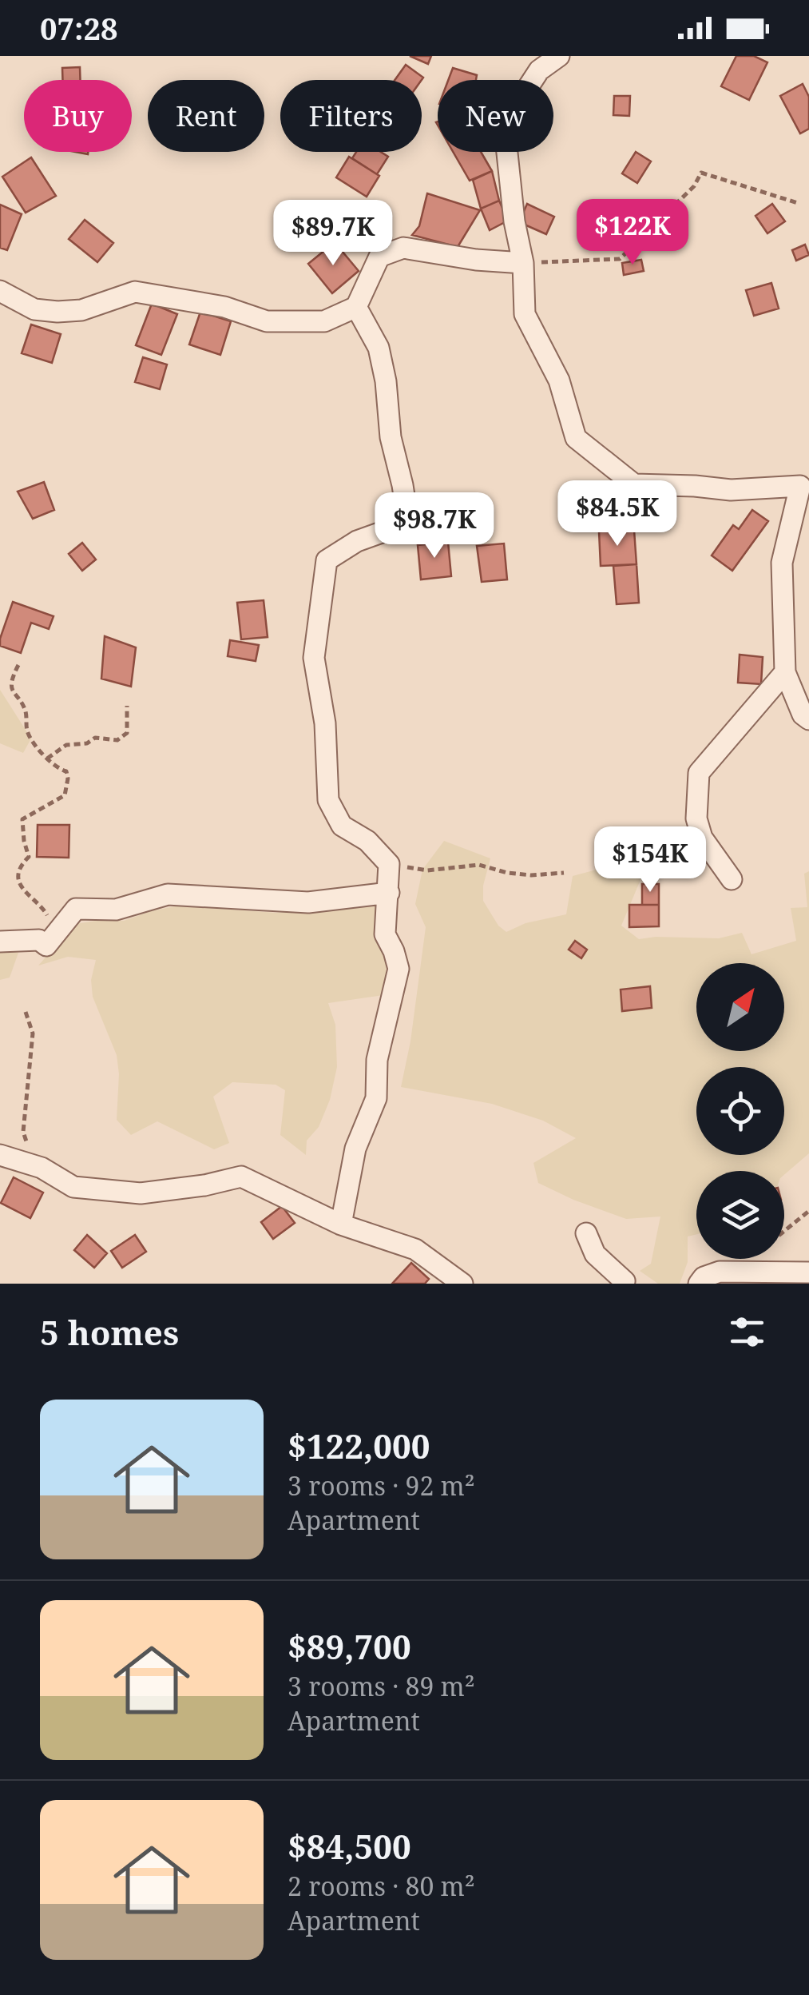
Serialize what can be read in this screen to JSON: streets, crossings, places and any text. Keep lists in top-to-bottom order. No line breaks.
{"north":"top right","page":{"status":"07:28","chip":["Buy","Rent","Filters","New"],"price":["$122K","$89.7K","$84.5K","$98.7K","$154K"],"heading":"5 homes","list":[{"name":"$122,000","note":"3 rooms · 92 m² · Apartment"},{"name":"$89,700","note":"3 rooms · 89 m² · Apartment"},{"name":"$84,500","note":"2 rooms · 80 m² · Apartment"}]}}
